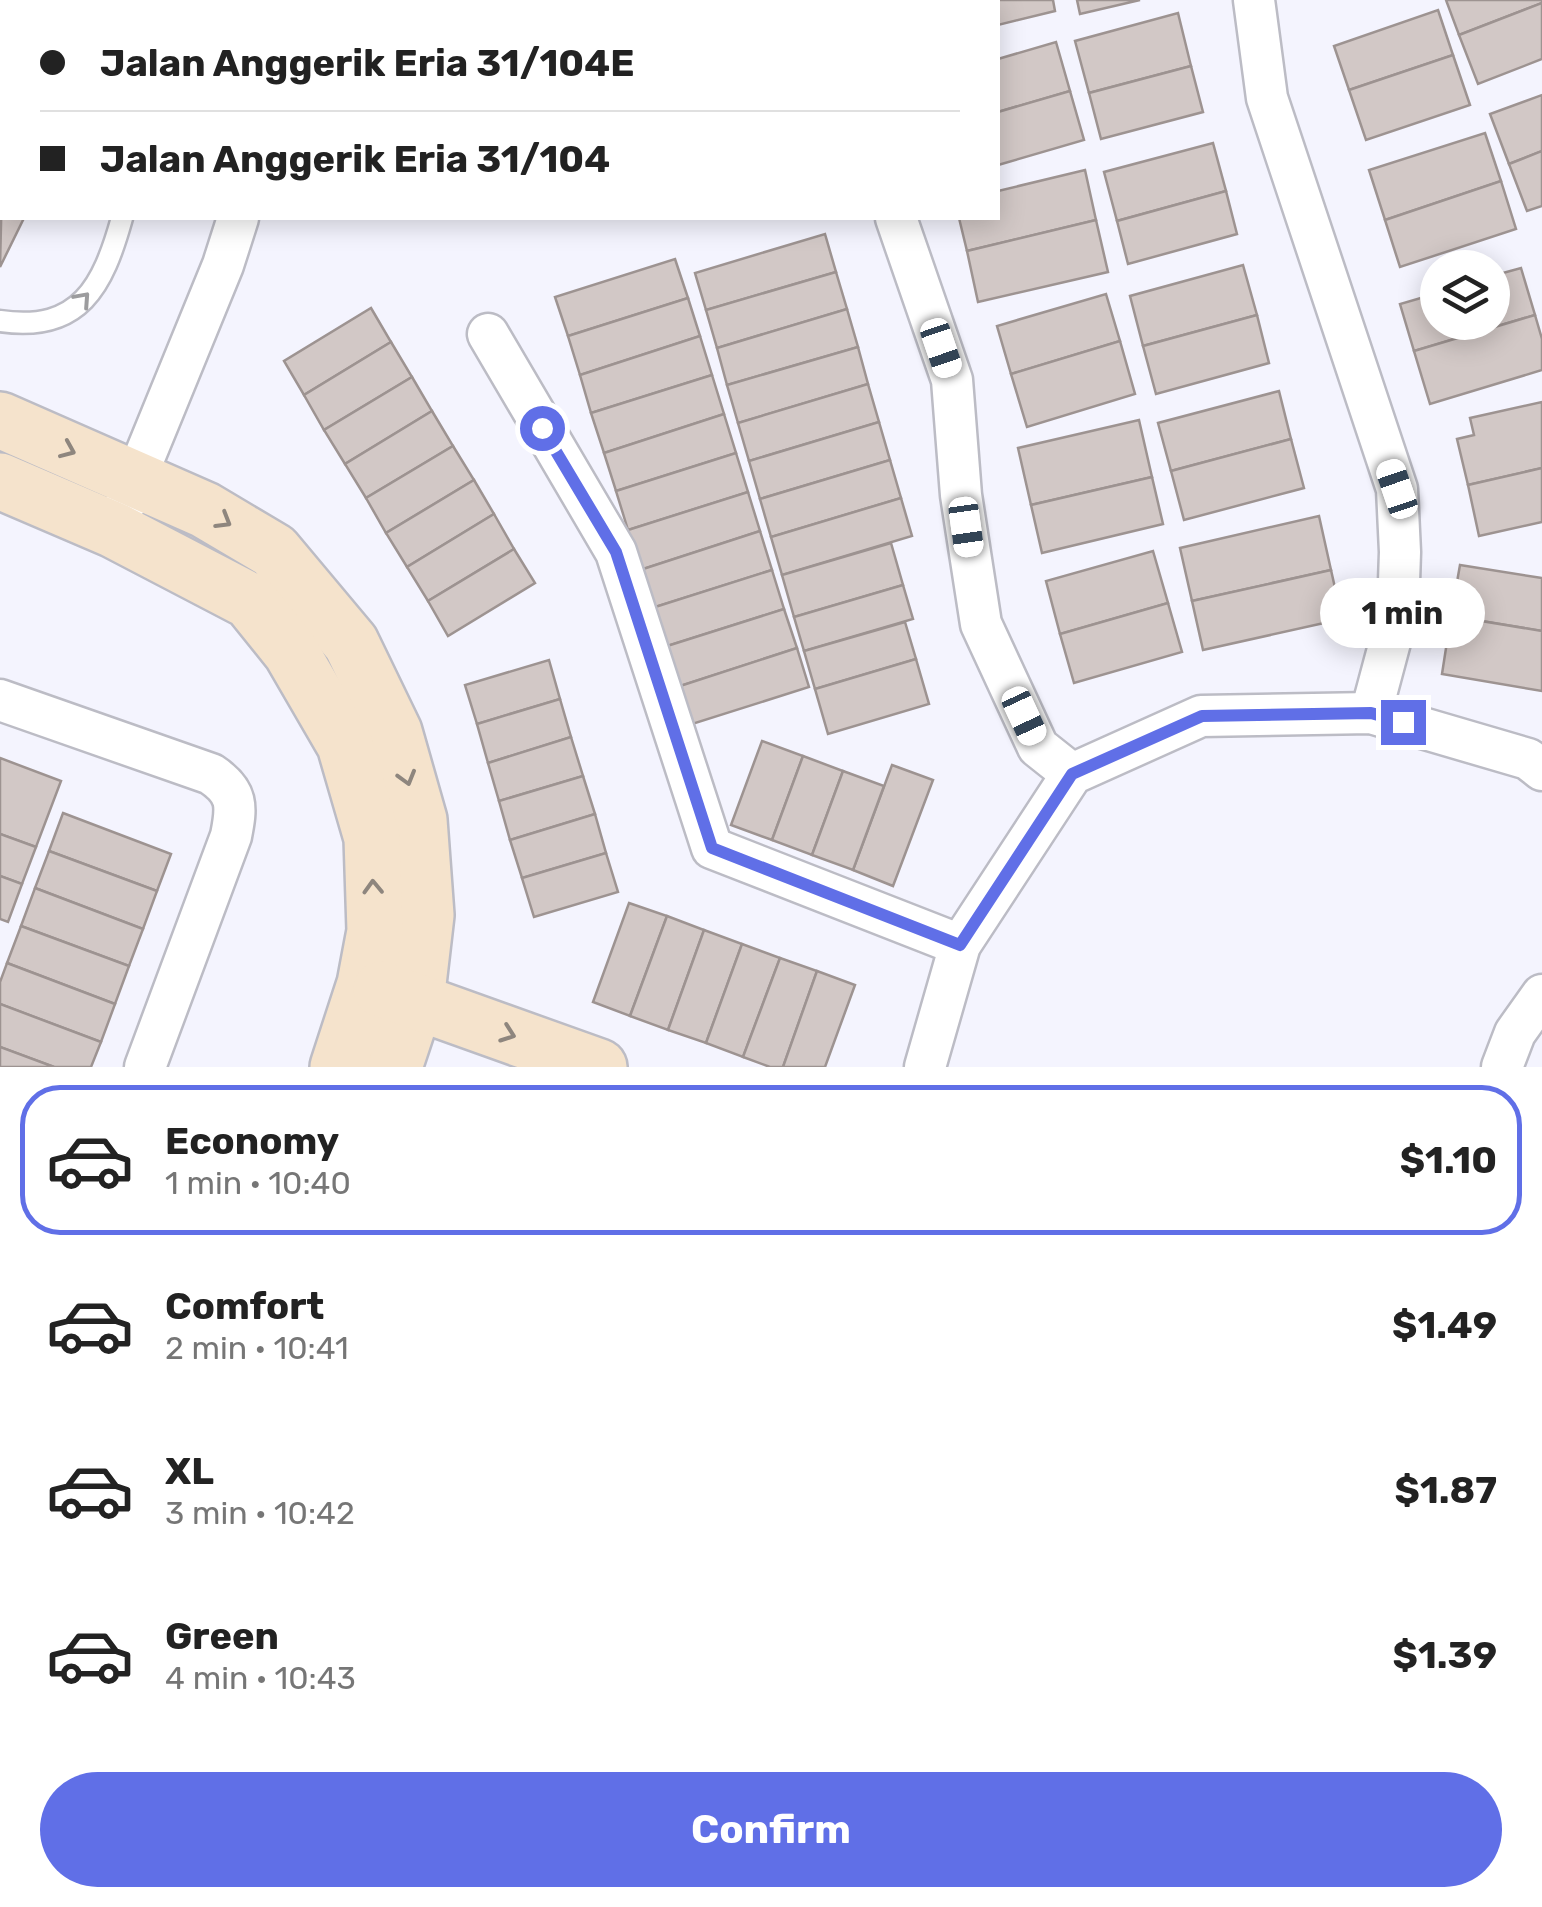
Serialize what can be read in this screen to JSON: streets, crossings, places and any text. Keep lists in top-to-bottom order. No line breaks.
{"page":{"banner":["Jalan Anggerik Eria 31/104E","Jalan Anggerik Eria 31/104"],"bubble":"1 min","list":[{"name":"Economy","note":"1 min · 10:40","value":"$1.10"},{"name":"Comfort","note":"2 min · 10:41","value":"$1.49"},{"name":"XL","note":"3 min · 10:42","value":"$1.87"},{"name":"Green","note":"4 min · 10:43","value":"$1.39"}],"buttons":"Confirm"}}
